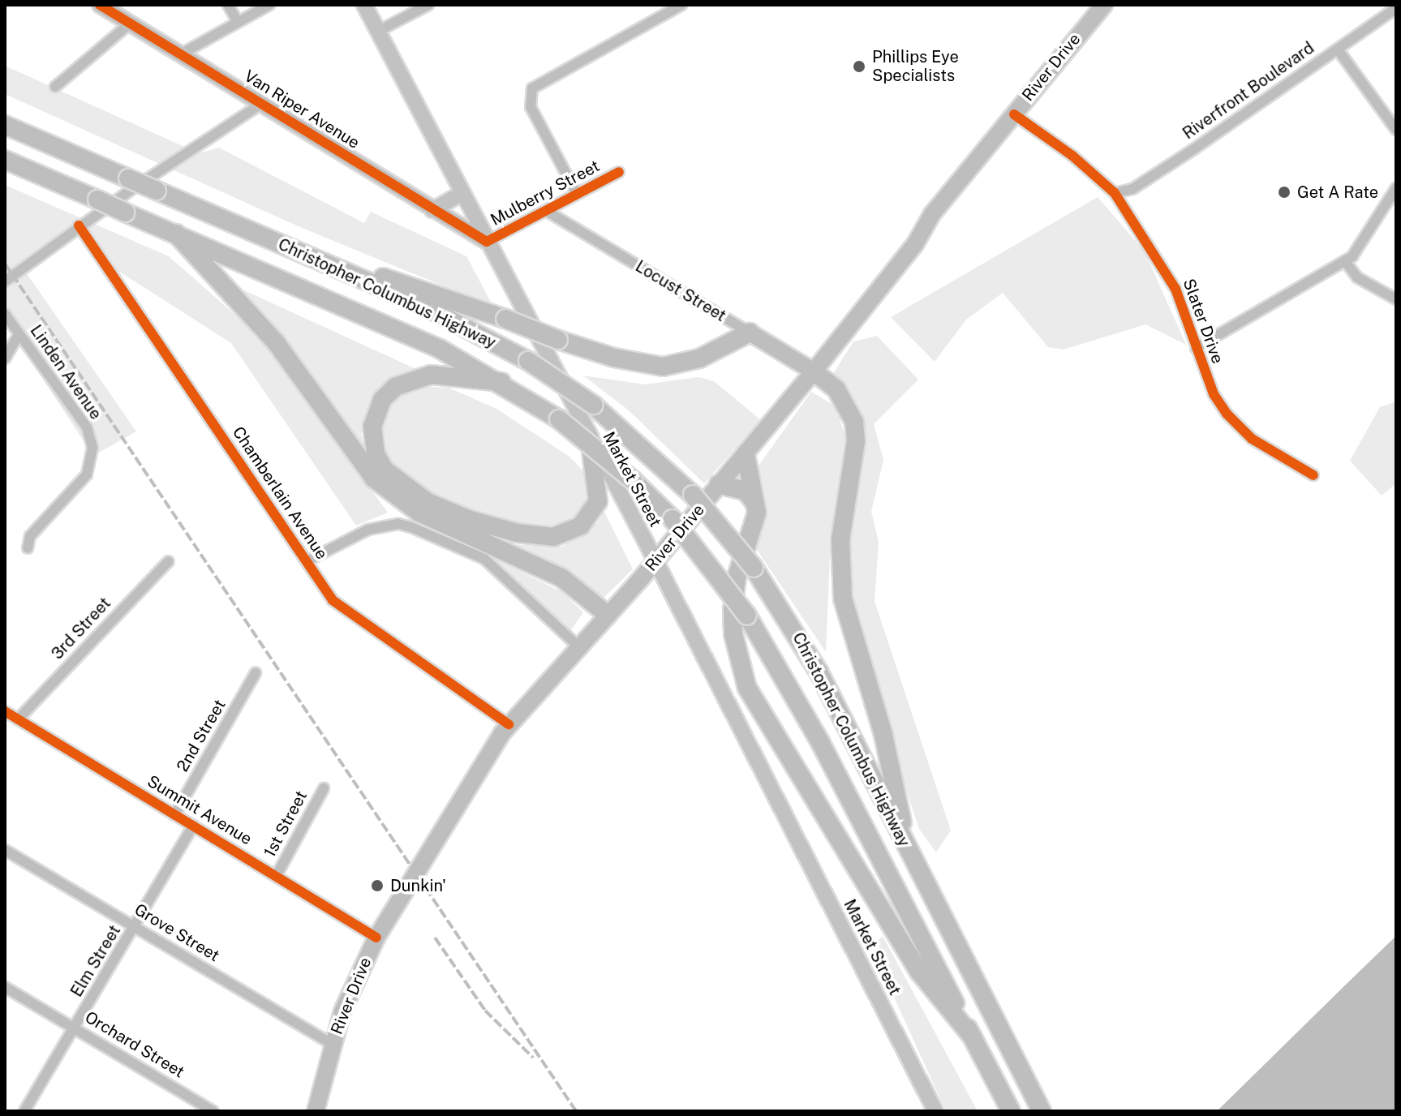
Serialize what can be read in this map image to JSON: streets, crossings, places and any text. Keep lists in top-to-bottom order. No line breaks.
{"streets":{"highway":["Christopher Columbus Highway"],"main road":["River Drive","Van Riper Avenue","Locust Street","Market Street"],"street":["Riverfront Boulevard","Mulberry Street","Slater Drive","Linden Avenue","Chamberlain Avenue","3rd Street","2nd Street","Summit Avenue","1st Street","Grove Street","Elm Street","Orchard Street"]},"crossings":[["River Drive","Locust Street"],["River Drive","Slater Drive"],["River Drive","Market Street"],["River Drive","Chamberlain Avenue"],["River Drive","Summit Avenue"],["River Drive","Grove Street"],["Riverfront Boulevard","Slater Drive"],["Van Riper Avenue","Mulberry Street"],["Van Riper Avenue","Market Street"],["Mulberry Street","Locust Street"],["Mulberry Street","Market Street"],["3rd Street","Summit Avenue"],["2nd Street","Summit Avenue"],["Summit Avenue","1st Street"],["Summit Avenue","Elm Street"],["Grove Street","Elm Street"],["Elm Street","Orchard Street"]],"places":["Phillips Eye Specialists","Get A Rate","Dunkin'"]}
